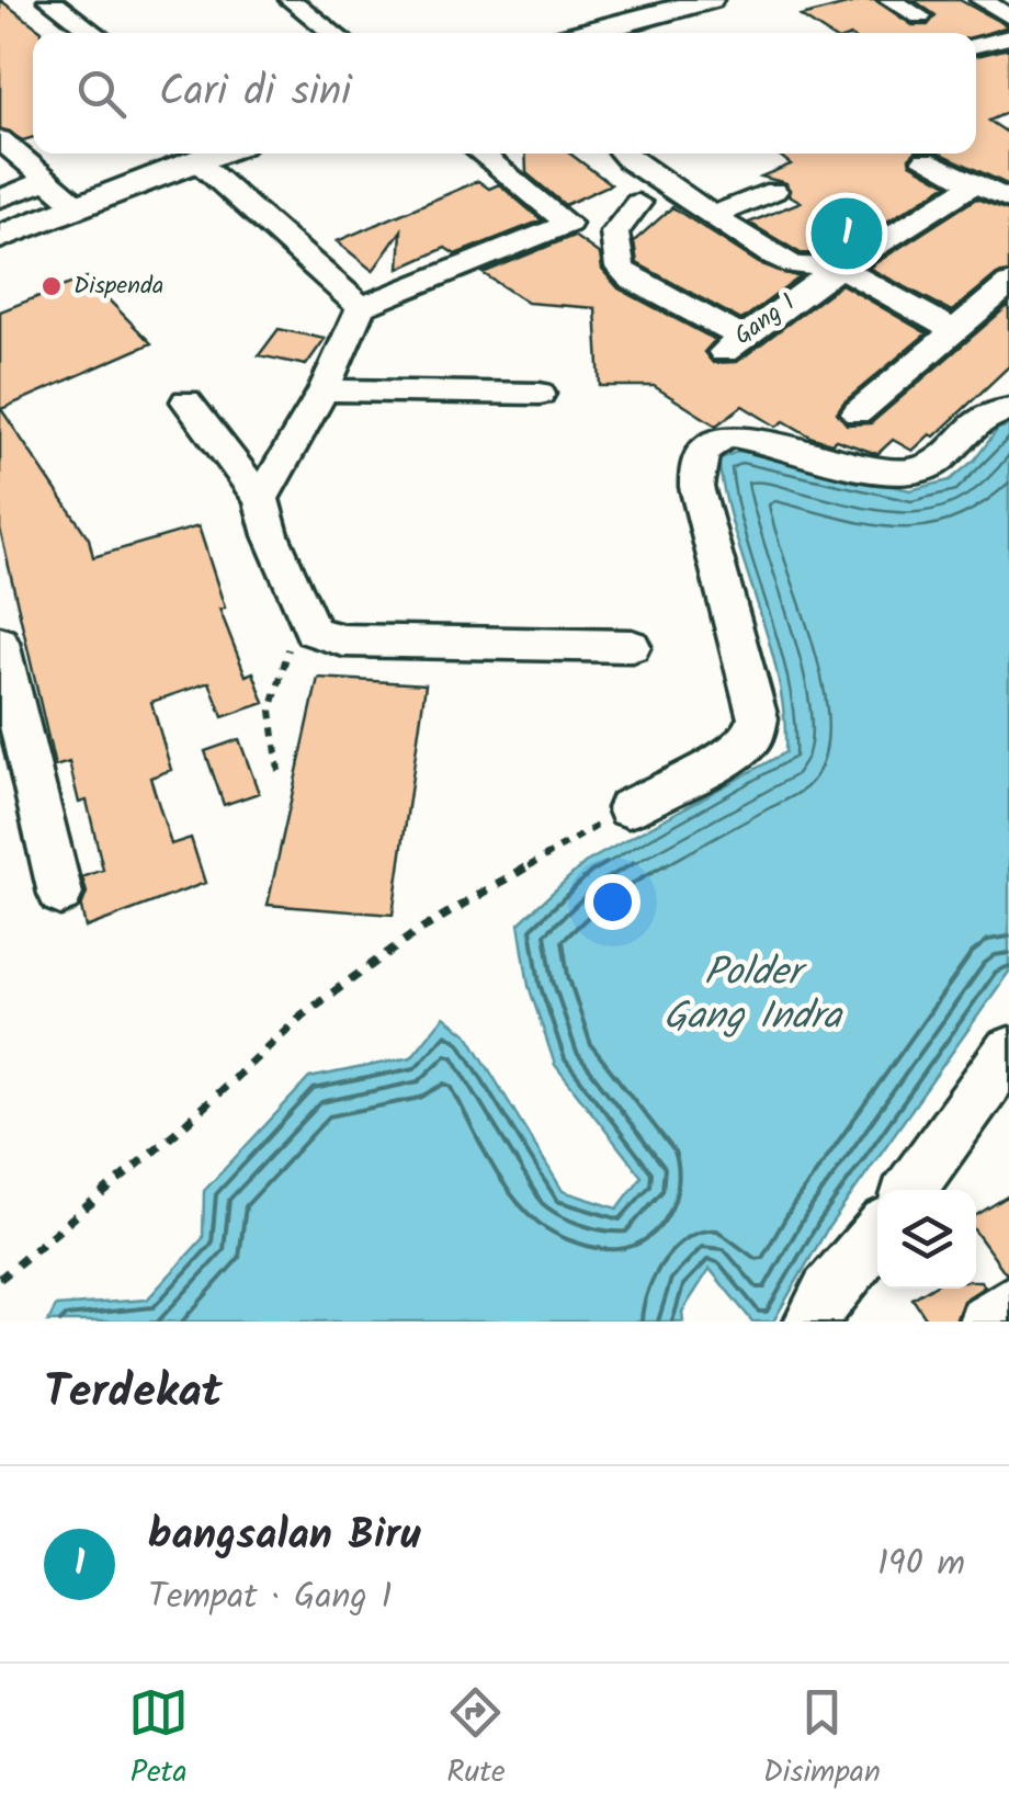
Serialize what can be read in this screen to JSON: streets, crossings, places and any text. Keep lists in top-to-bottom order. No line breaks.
{"streets":{"street":["Gang 1"]},"water":["Polder Gang Indra"],"places":["Dispenda"],"page":{"search":"Cari di sini","pins":"1","heading":"Terdekat","list":[{"mark":"1","name":"bangsalan Biru","note":"Tempat · Gang 1","value":"190 m"}],"nav":["Peta","Rute","Disimpan"]}}
